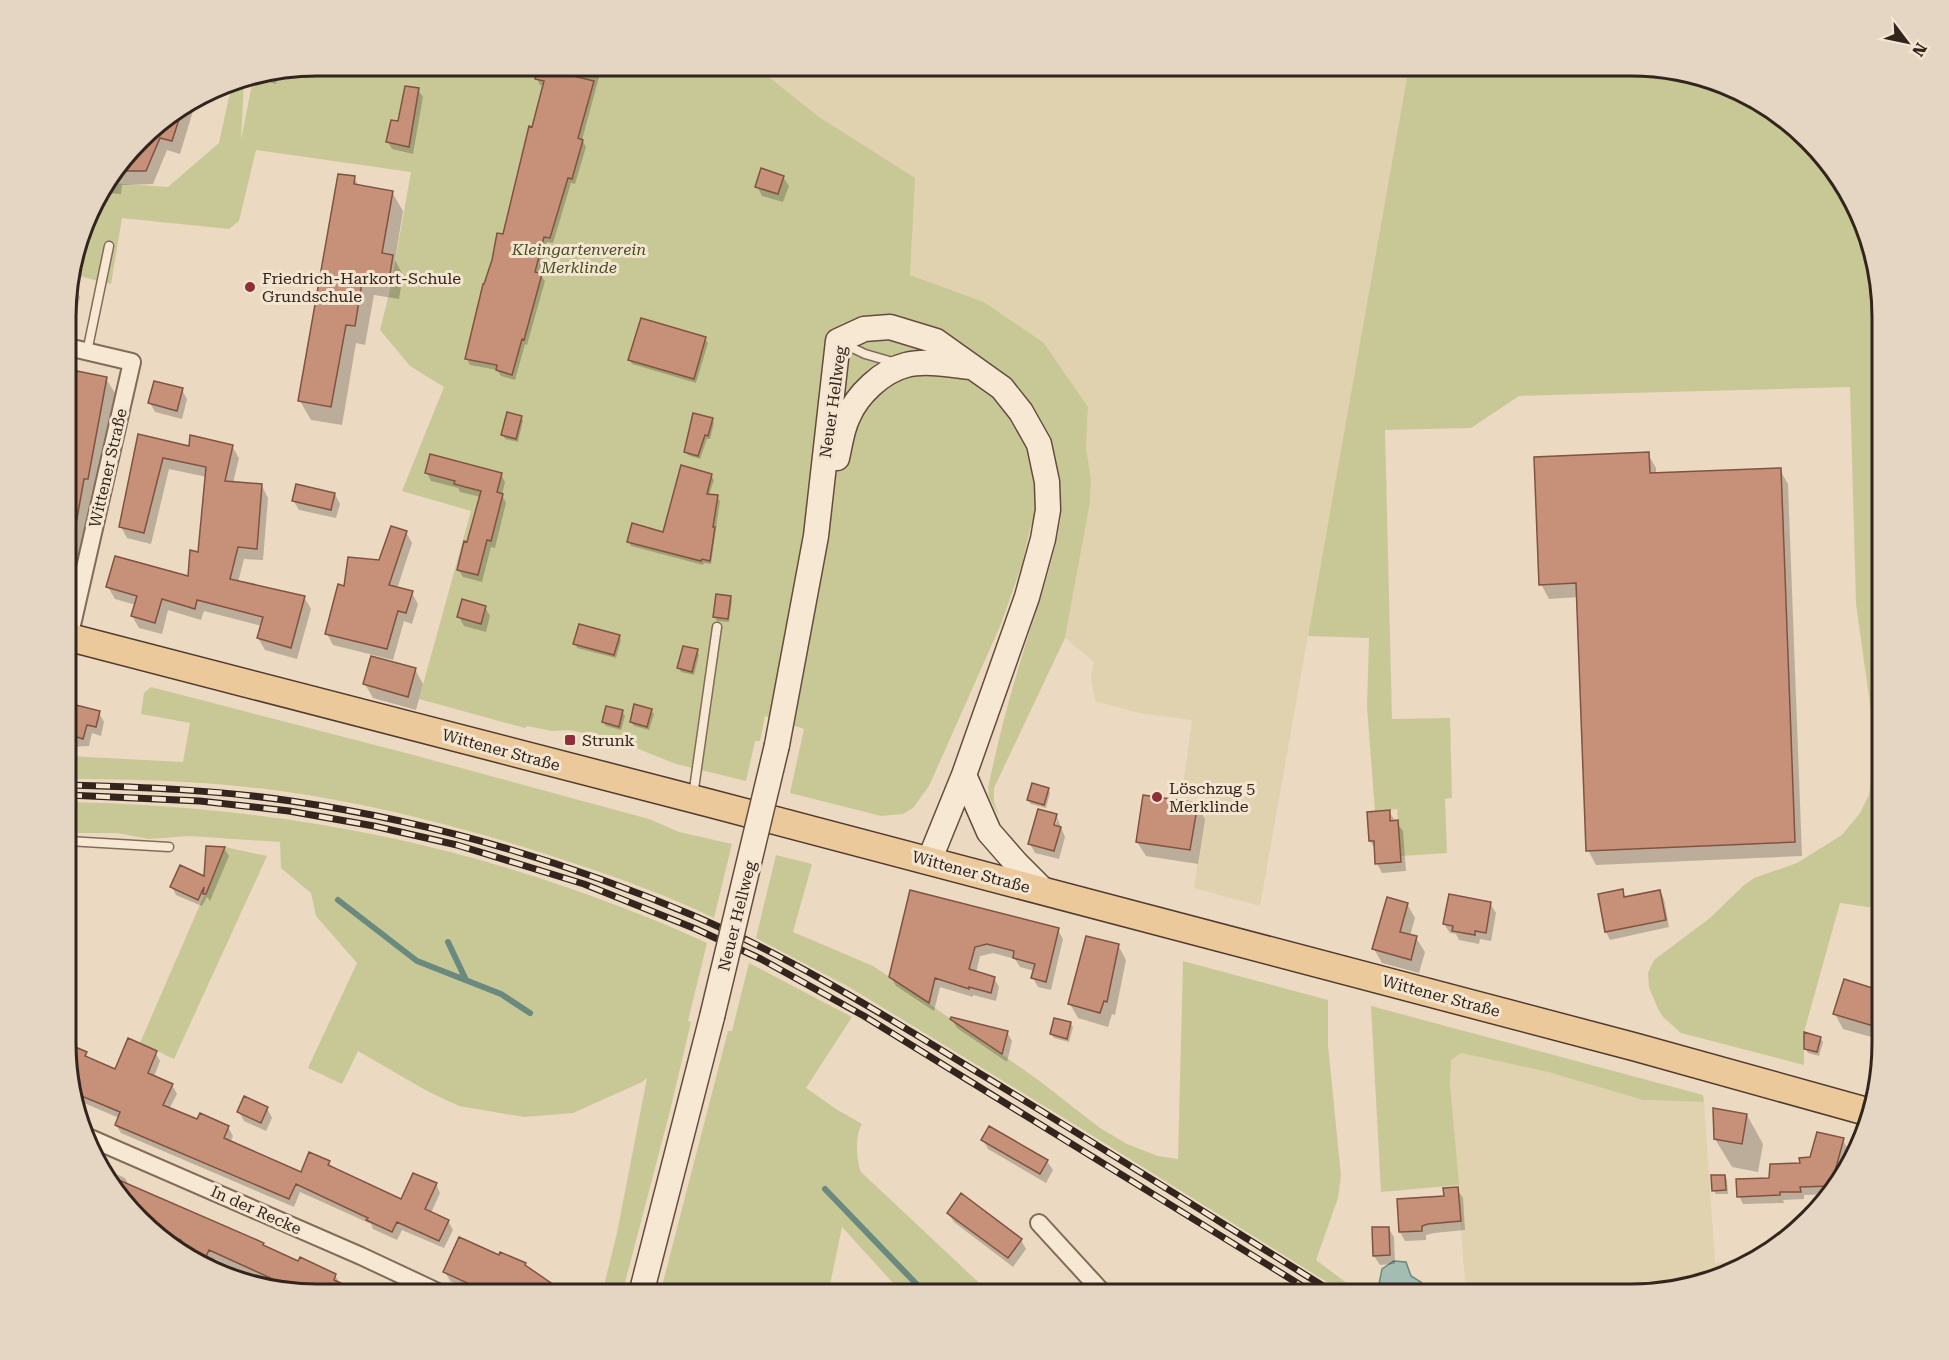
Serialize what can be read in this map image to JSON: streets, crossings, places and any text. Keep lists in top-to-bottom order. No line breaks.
{"streets":{"main road":["Neuer Hellweg","Wittener Straße"],"street":["In der Recke"]},"crossings":[["Neuer Hellweg","Wittener Straße"]],"parks":["Kleingartenverein Merklinde"],"places":{"other":["Friedrich-Harkort-Schule Grundschule","Löschzug 5 Merklinde"],"transit":["Strunk"]},"north":"bottom right"}
